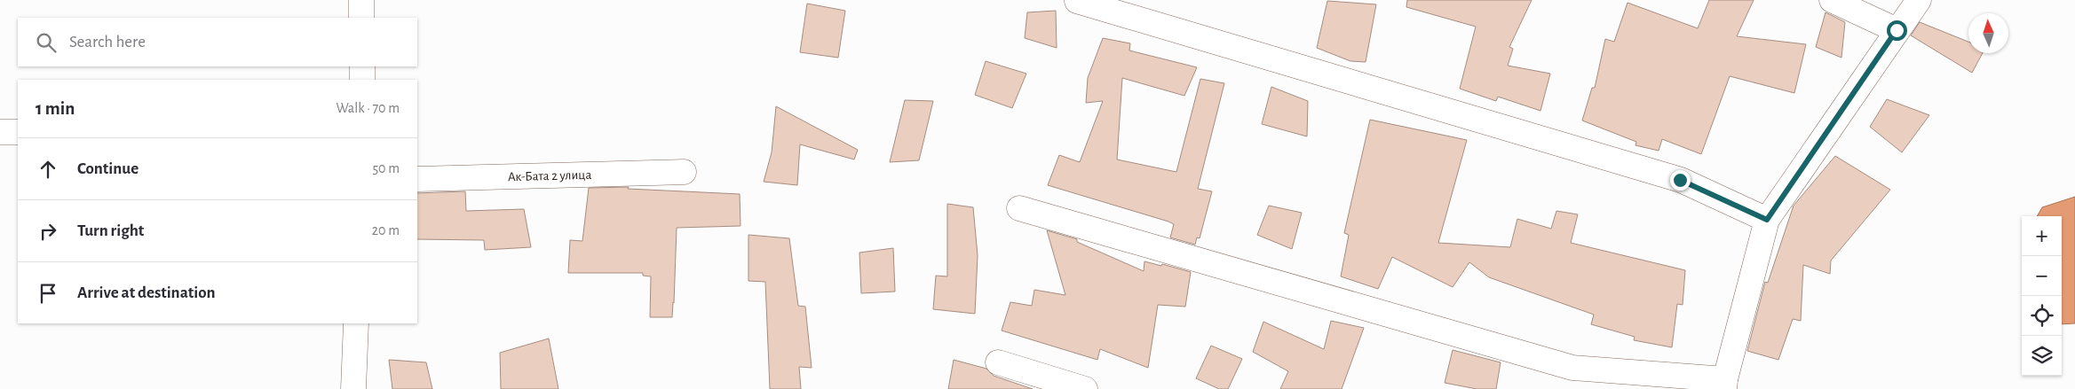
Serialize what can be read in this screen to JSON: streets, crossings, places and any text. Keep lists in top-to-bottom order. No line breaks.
{"streets":{"street":["Ак-Бата 2 улица"]},"north":"top","page":{"search":"Search here","heading":["1 min","Walk · 70 m"],"list":[["Continue","50 m"],["Turn right","20 m"],"Arrive at destination"],"map_buttons":["+","−"]}}
